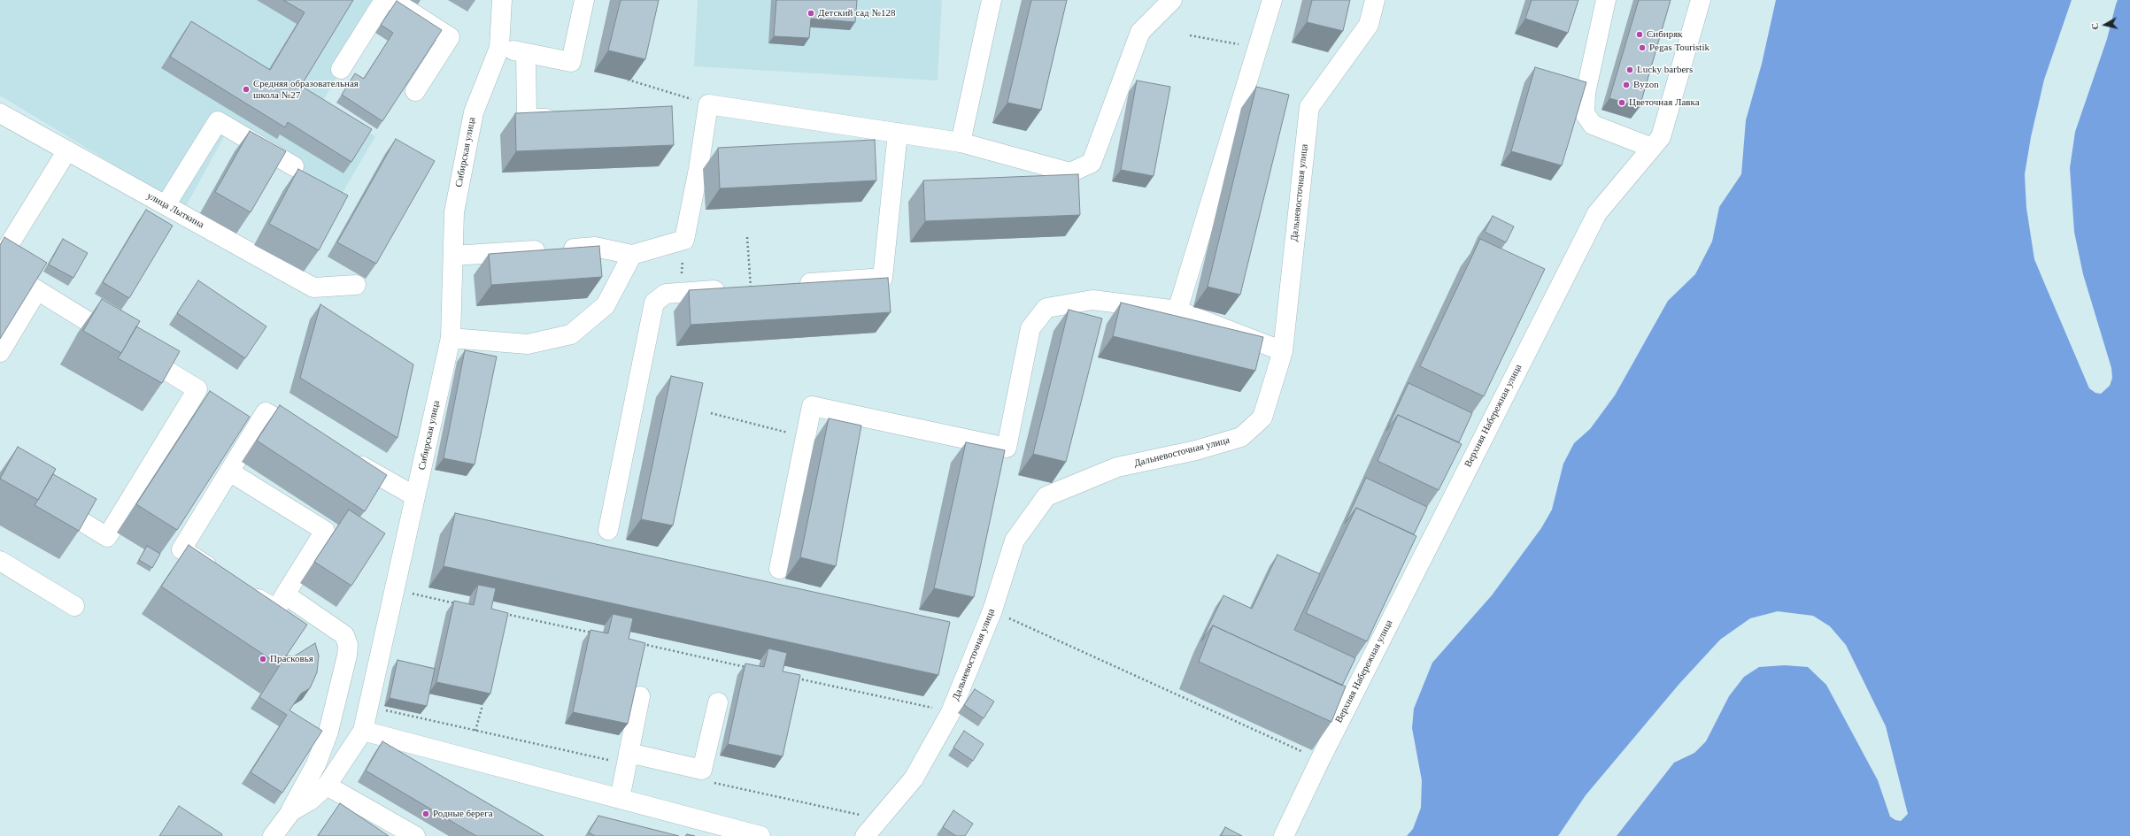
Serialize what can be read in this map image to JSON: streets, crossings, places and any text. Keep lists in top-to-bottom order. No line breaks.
{"streets":{"street":["Сибирская улица","Дальневосточная улица","улица Лыткина","Верхняя Набережная улица"]},"places":["Детский сад №128","Сибиряк","Pegas Touristik","Lucky barbers","Byzon","Средняя образовательная школа №27","Цветочная Лавка","Прасковья","Родные берега"],"north":"left"}
